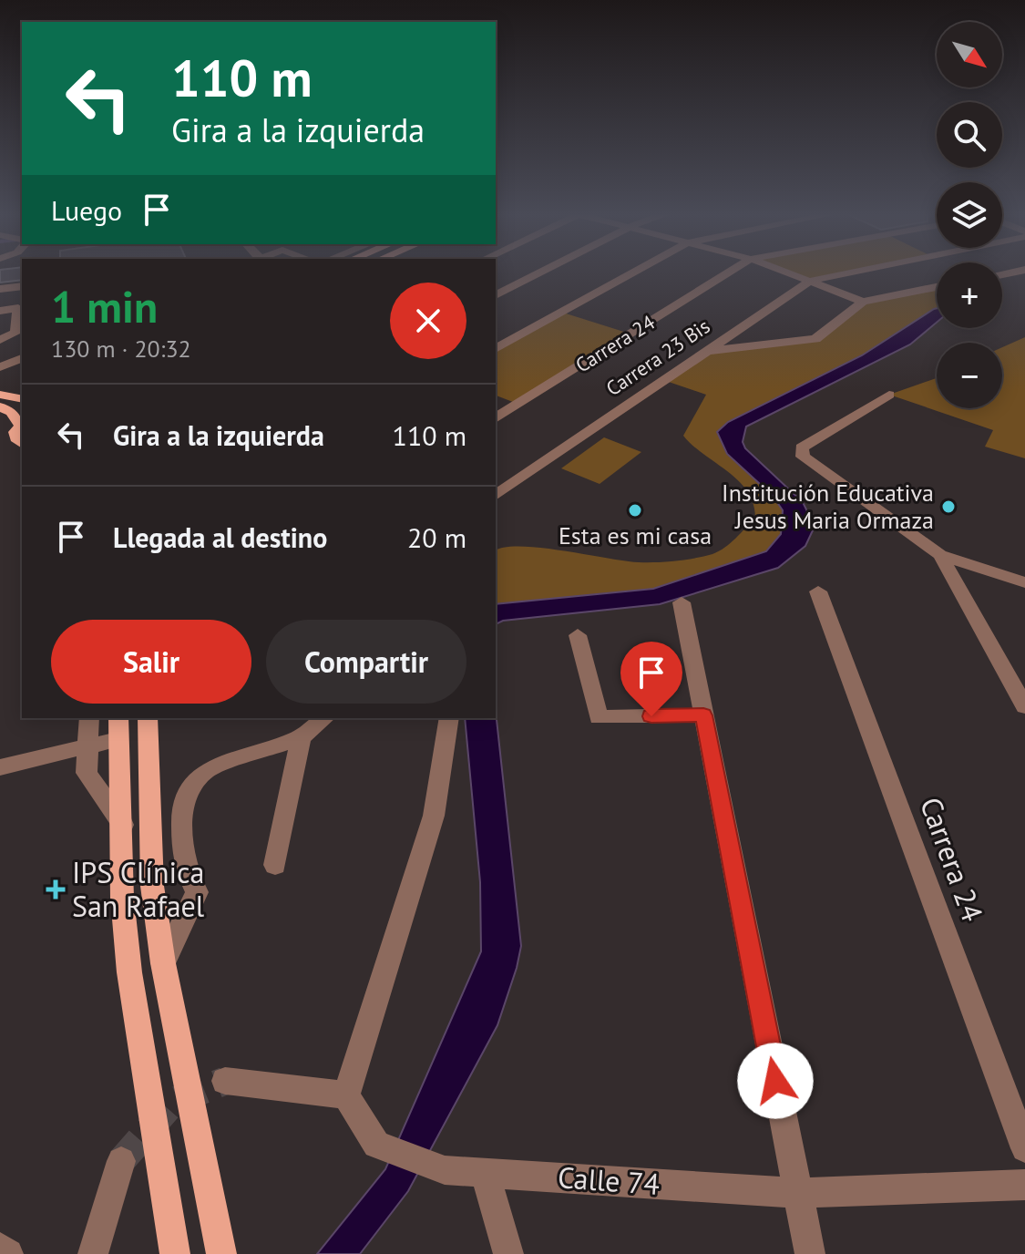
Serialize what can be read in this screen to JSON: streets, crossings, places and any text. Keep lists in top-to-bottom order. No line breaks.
{"streets":{"street":["Carrera 24","Carrera 23 Bis","Calle 74"]},"places":{"other":["Institución Educativa Jesus Maria Ormaza","Esta es mi casa"],"health":["IPS Clínica San Rafael"]},"north":"bottom right","page":{"map_buttons":["+","−"],"turn":["110 m","Gira a la izquierda"],"then":"Luego","heading":["1 min","130 m · 20:32"],"list":[{"name":"Gira a la izquierda","value":"110 m"},{"name":"Llegada al destino","value":"20 m"}],"buttons":["Salir","Compartir"]}}
